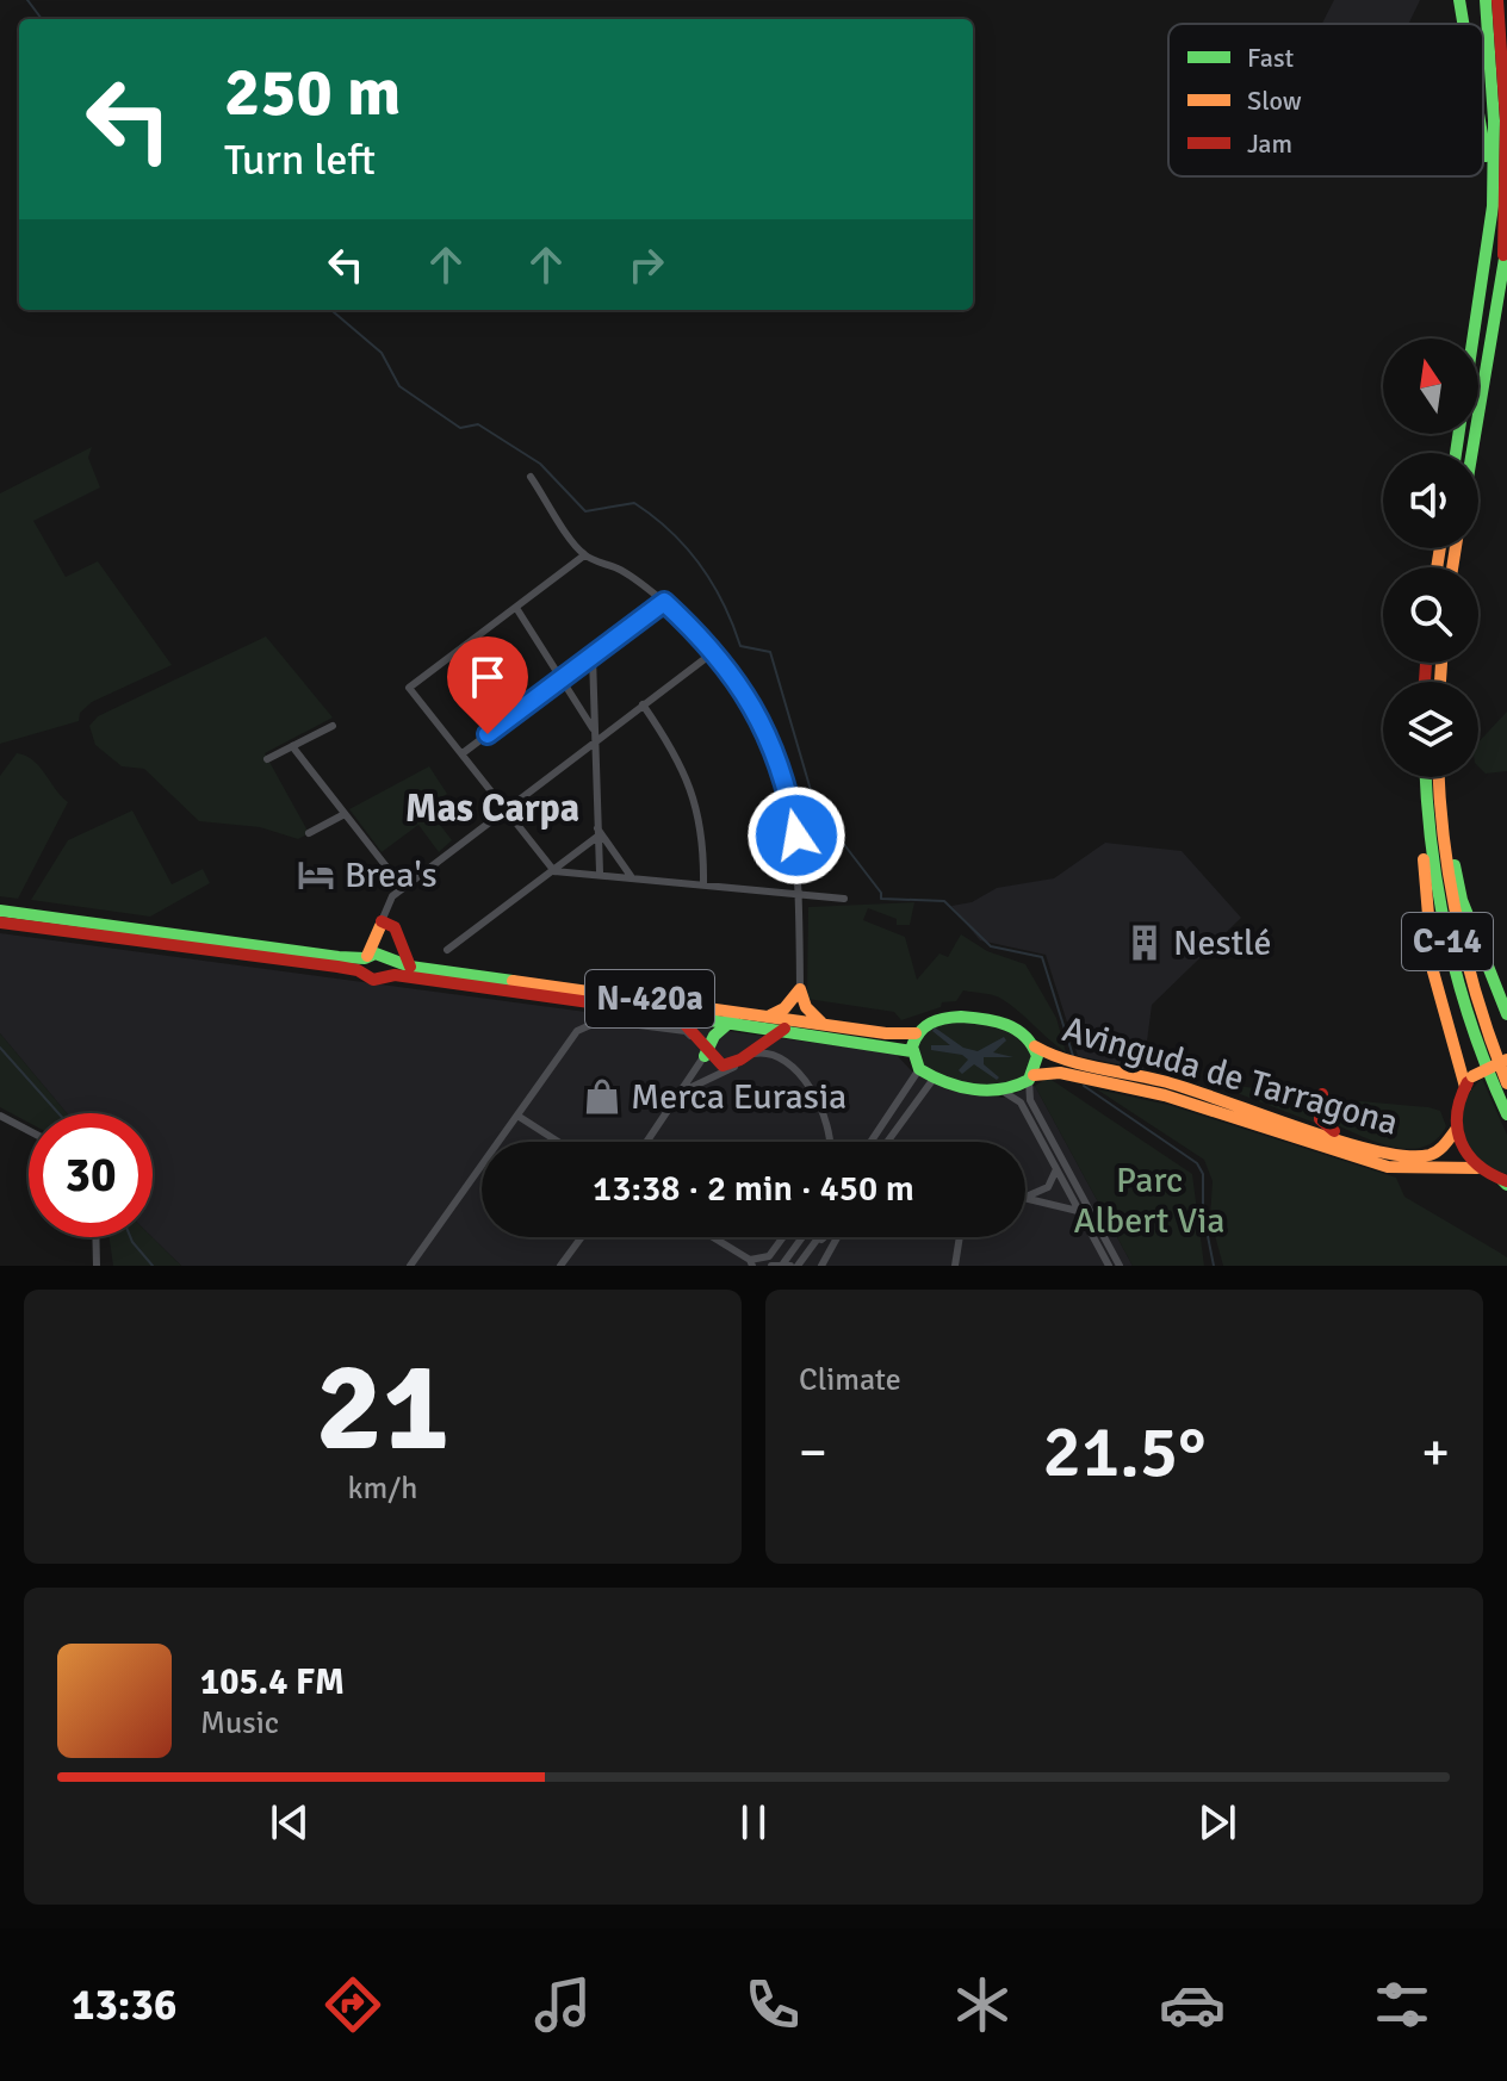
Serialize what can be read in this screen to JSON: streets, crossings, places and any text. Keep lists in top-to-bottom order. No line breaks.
{"streets":{"main road":["C-14","N-420a","Avinguda de Tarragona"]},"crossings":[["N-420a","Avinguda de Tarragona"]],"districts":["Mas Carpa"],"parks":["Parc Albert Via"],"places":{"hotel":["Brea's"],"building":["Nestlé"],"shop":["Merca Eurasia"]},"legend":["Fast","Slow","Jam"],"north":"top","page":{"turn":["250 m","Turn left"],"limit":"30","trip":"13:38 · 2 min · 450 m","tile":[["21","km/h"],"Climate"],"heat":["−","21.5°","+"],"song":["105.4 FM","Music"],"tabs":"13:36"}}
